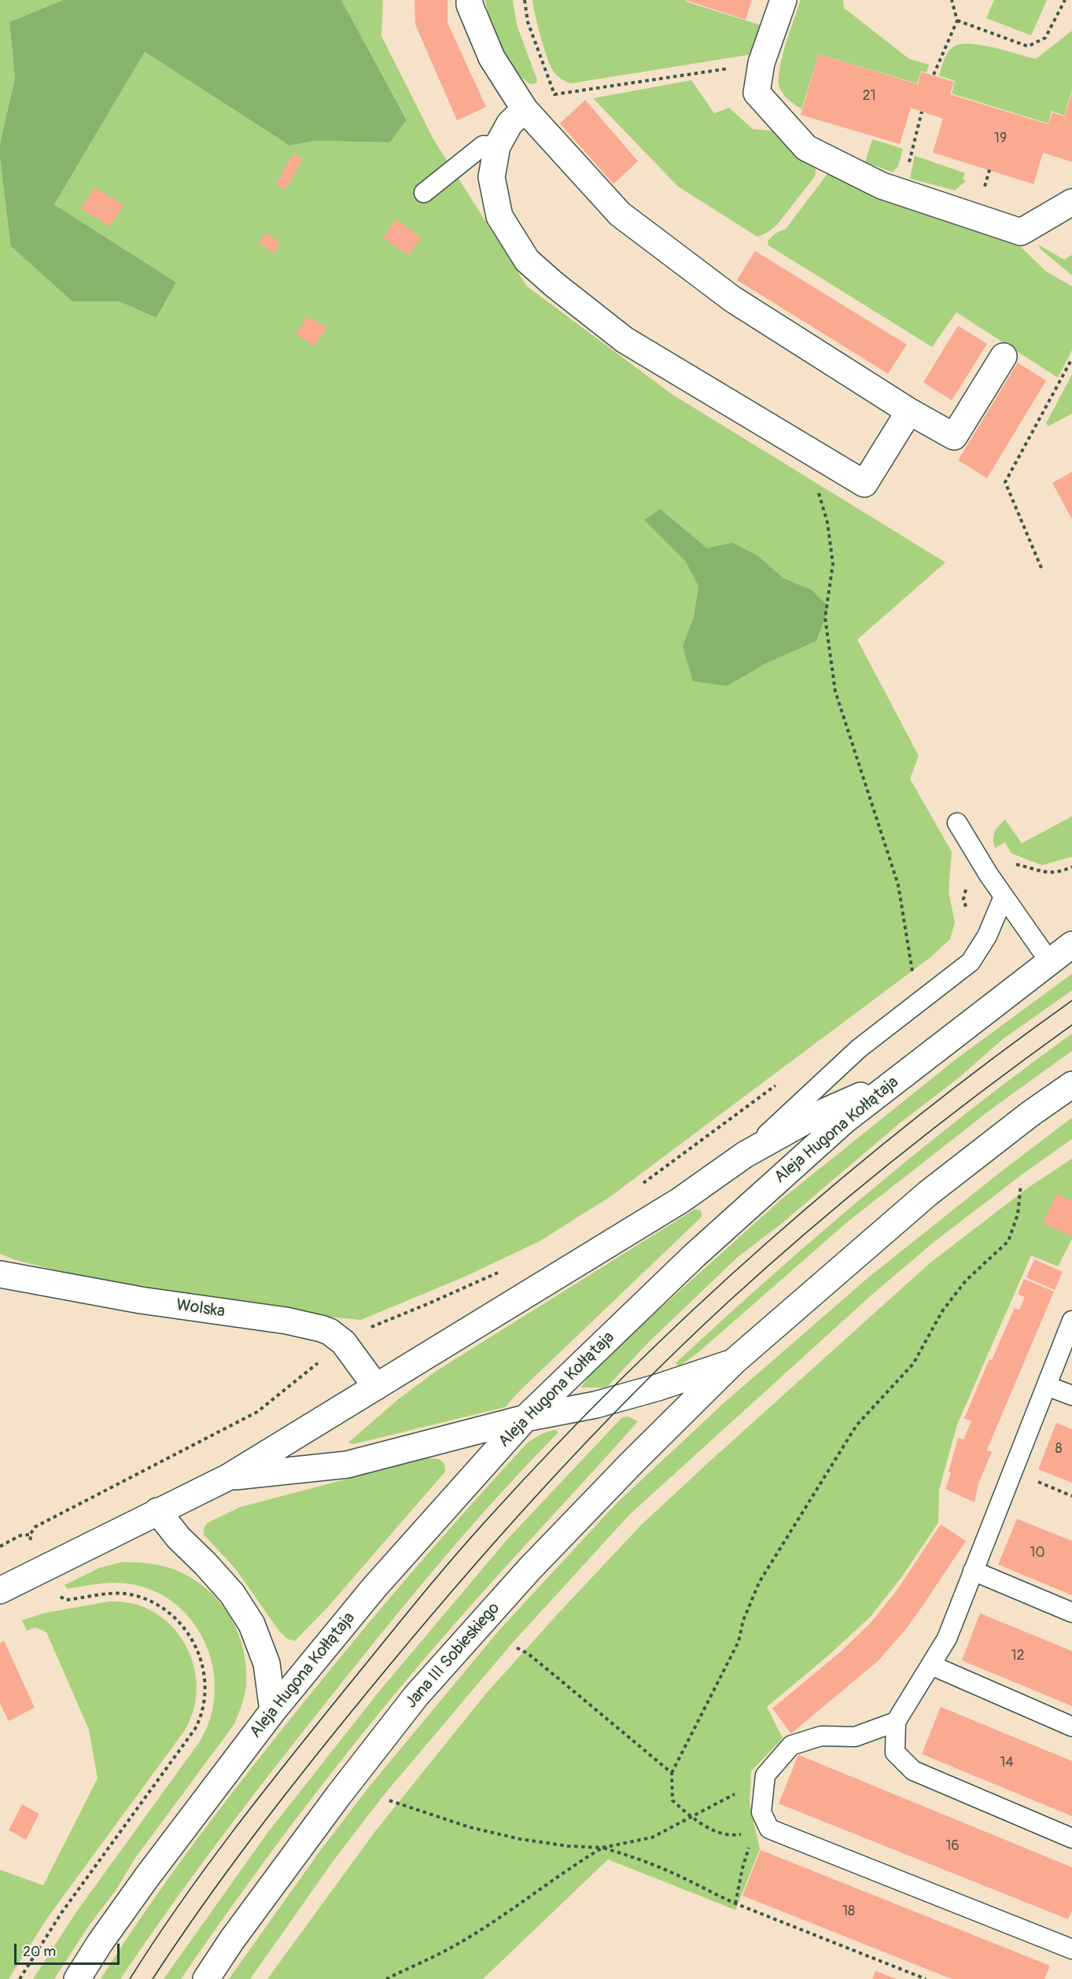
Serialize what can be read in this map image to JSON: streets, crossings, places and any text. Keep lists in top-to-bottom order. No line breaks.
{"streets":{"street":["Aleja Hugona Kołłątaja","Wolska","Jana III Sobieskiego"]},"house_numbers":["21","19","8","10","12","14","16","18"],"scale_bar":"20 m"}
